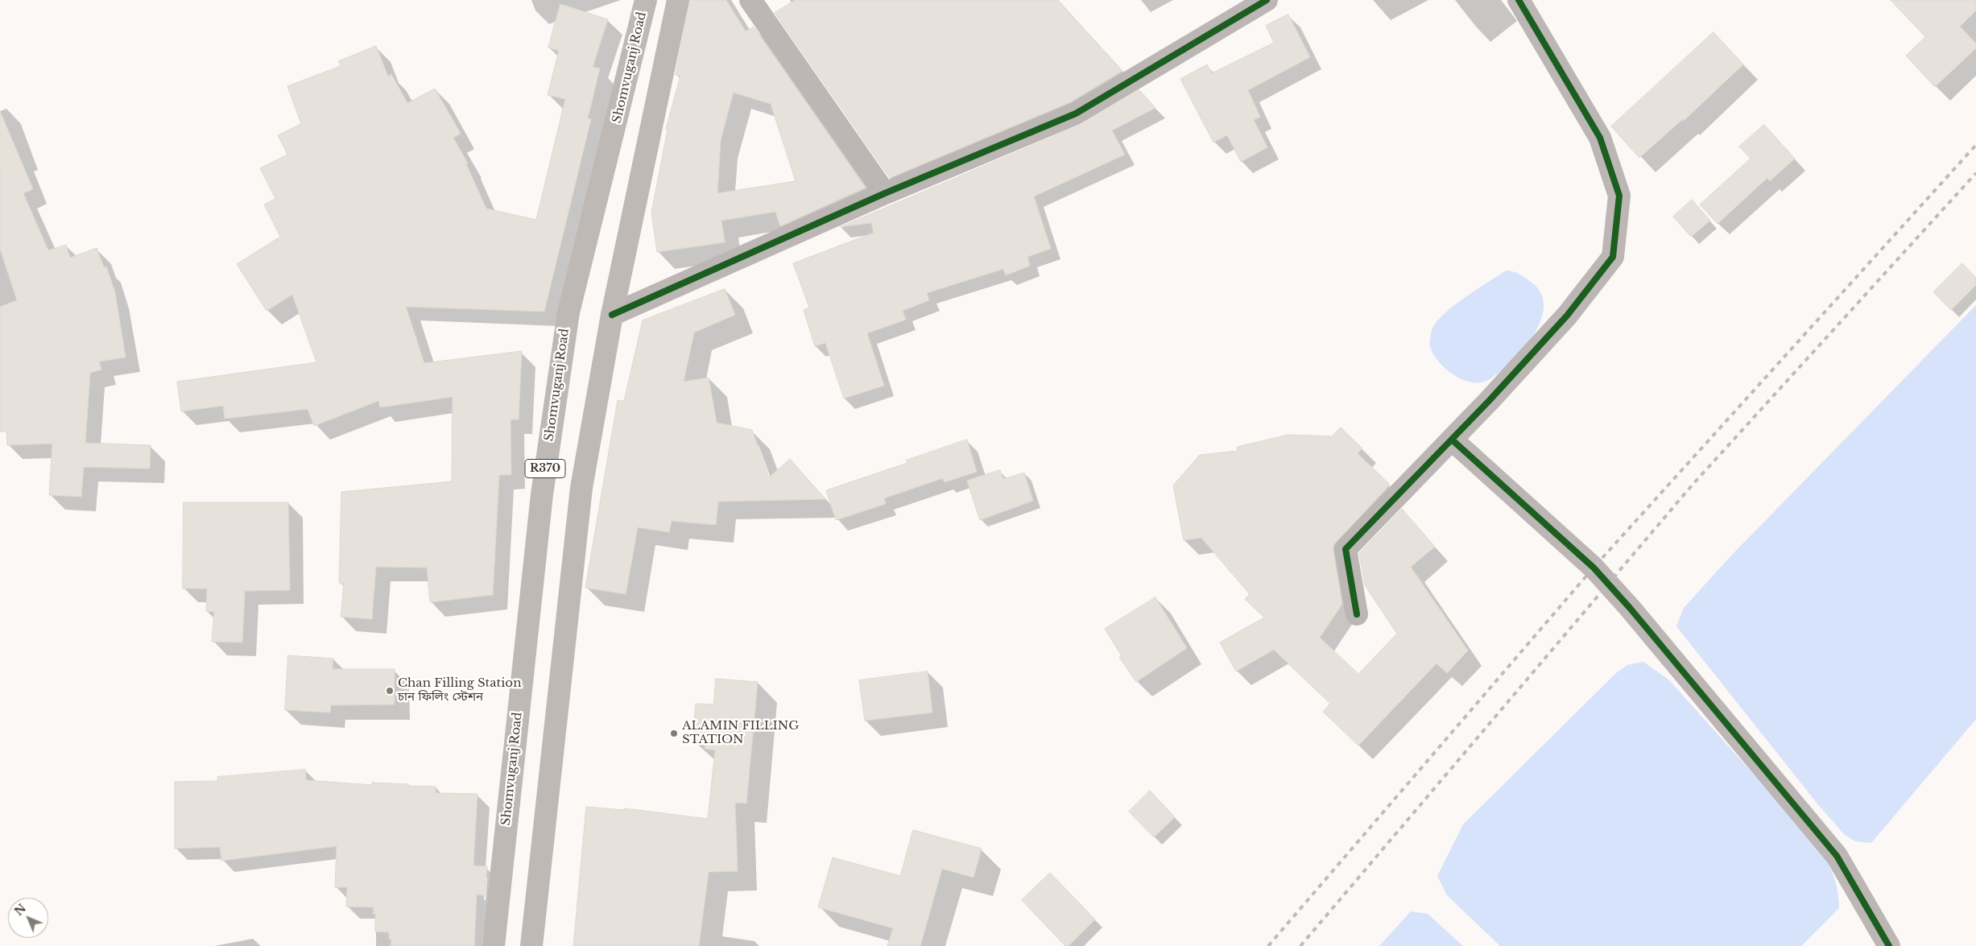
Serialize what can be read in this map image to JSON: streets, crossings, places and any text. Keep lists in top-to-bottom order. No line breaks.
{"streets":{"main road":["Shomvuganj Road","R370"]},"places":["Chan Filling Station চান ফিলিং স্টেশন","ALAMIN FILLING STATION"],"north":"top left"}
